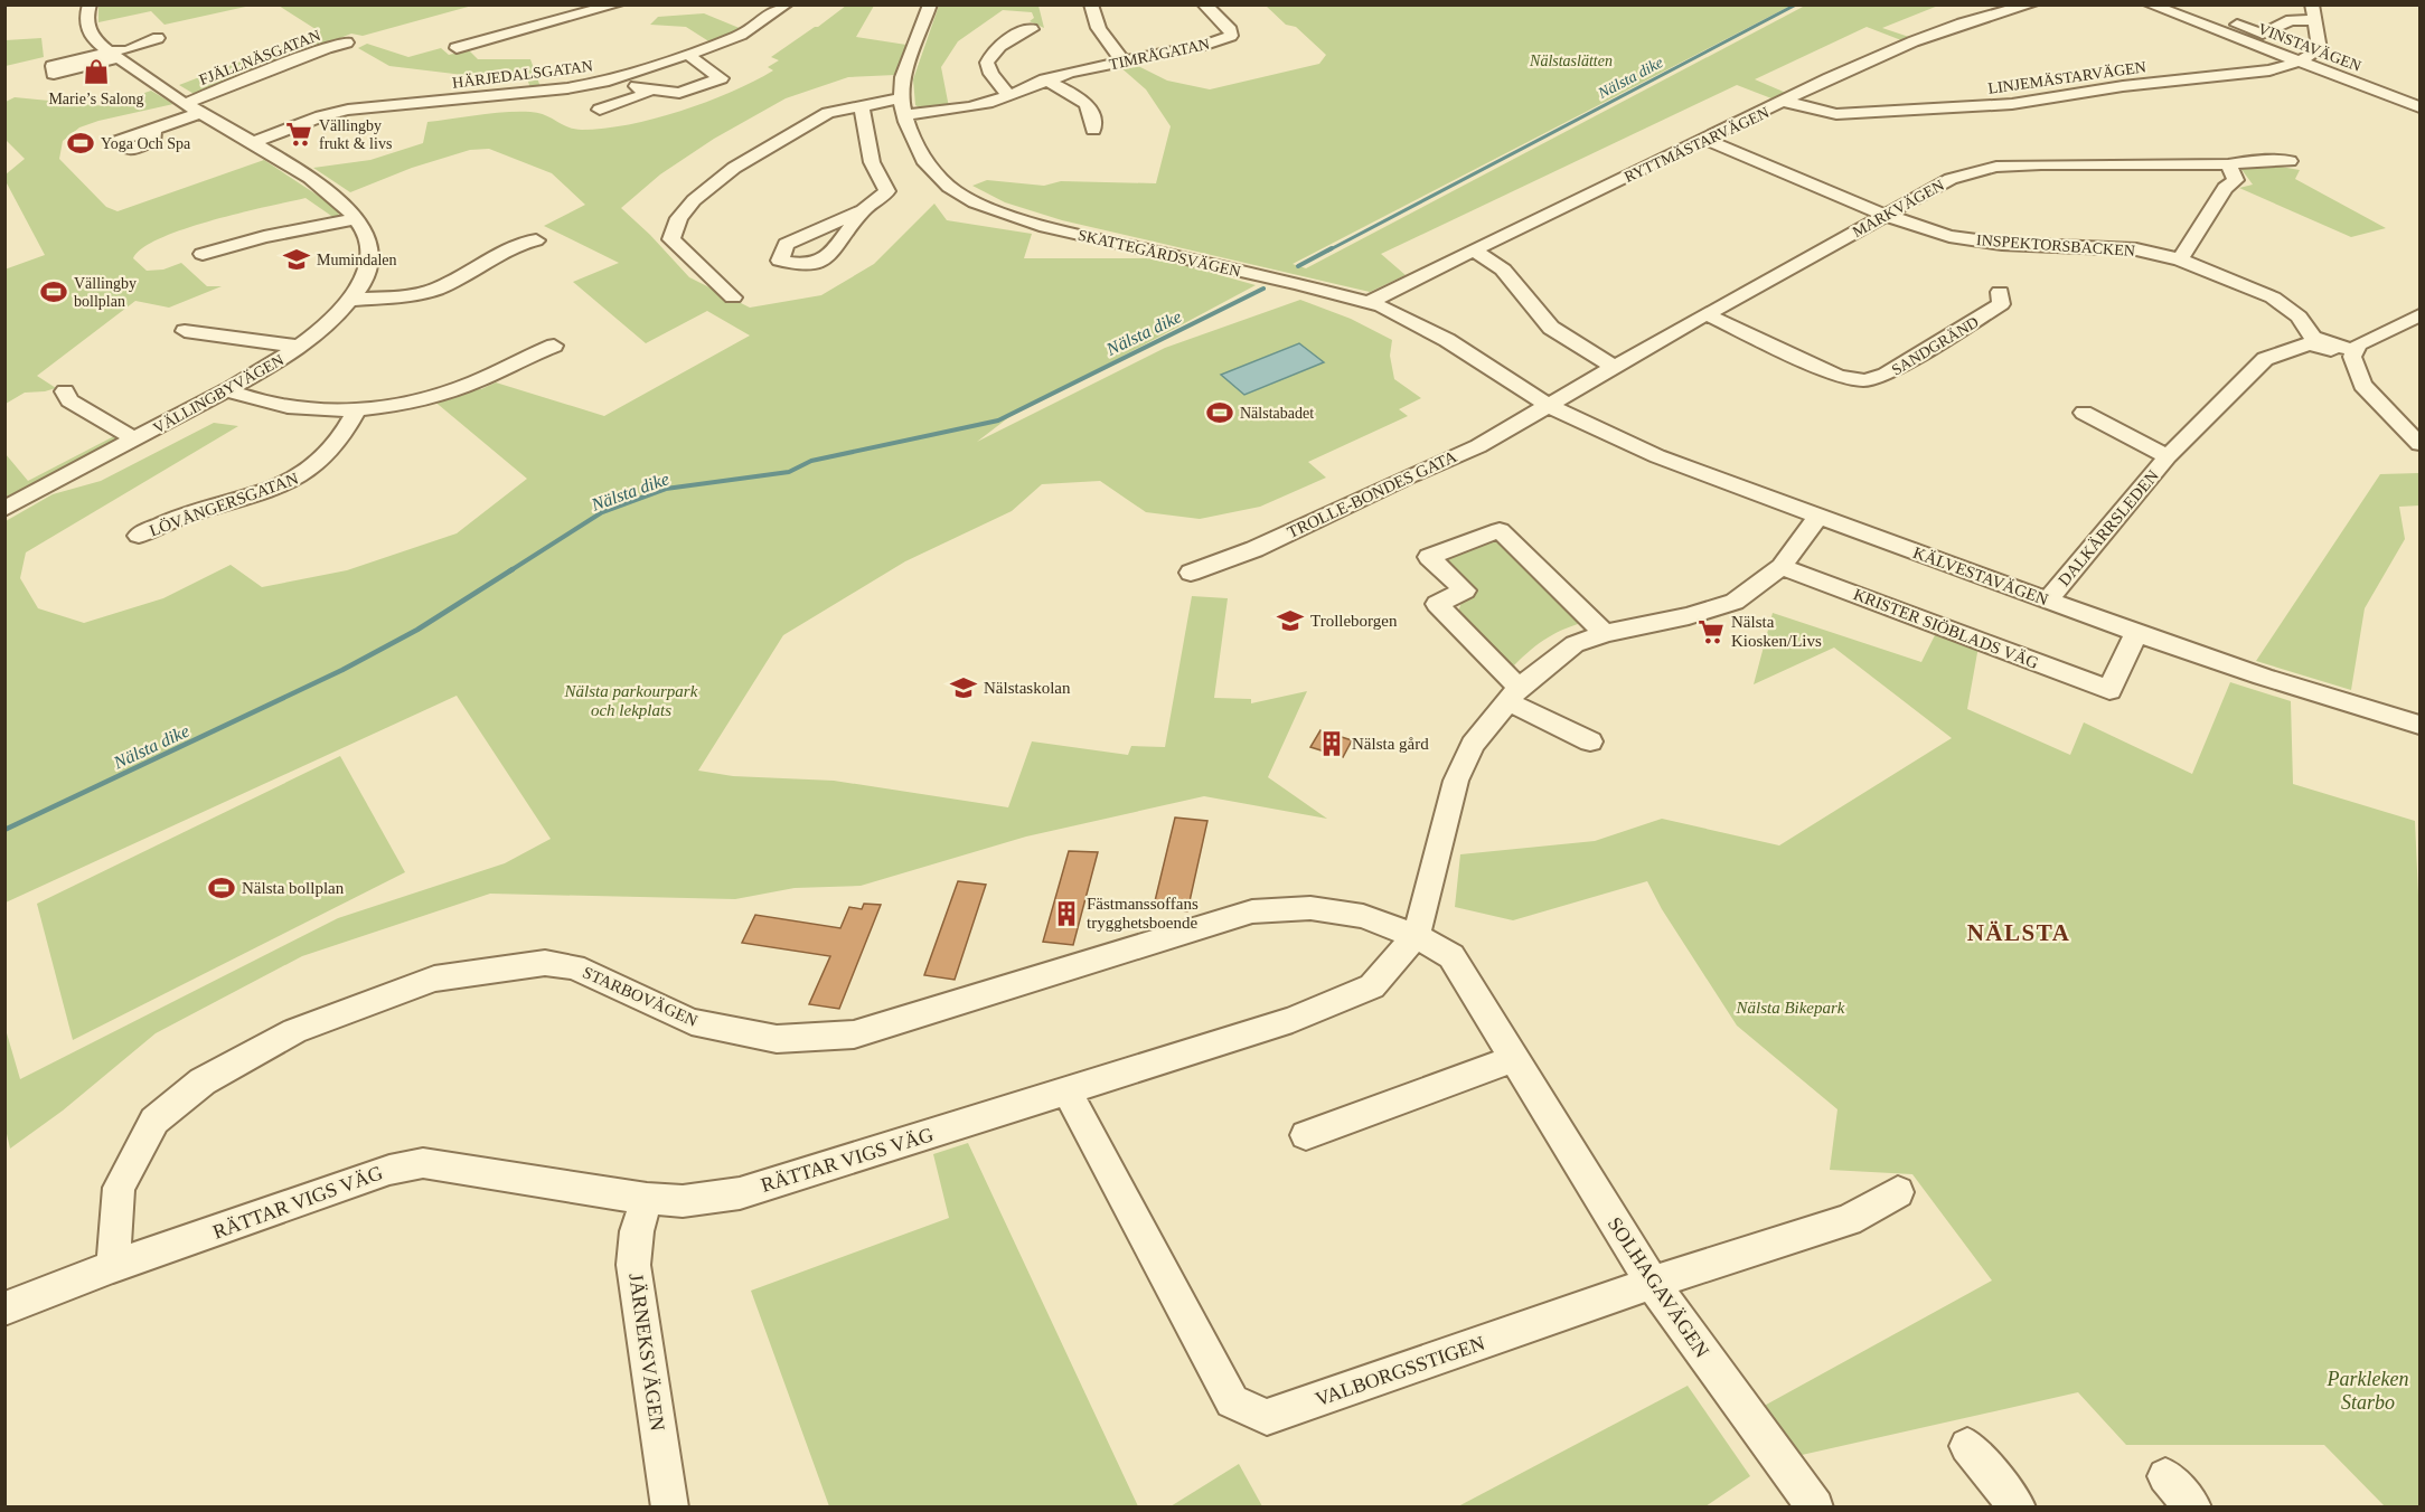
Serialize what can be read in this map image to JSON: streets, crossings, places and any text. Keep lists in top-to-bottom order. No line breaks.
{"streets":{"street":["VINSTAVÄGEN","TIMRÅGATAN","FJÄLLNÄSGATAN","HÄRJEDALSGATAN","LINJEMÄSTARVÄGEN","RYTTMÄSTARVÄGEN","MARKVÄGEN","INSPEKTORSBACKEN","SKATTEGÅRDSVÄGEN","SANDGRÄND","VÄLLINGBYVÄGEN","TROLLE-BONDES GATA","LÖVÅNGERSGATAN","DALKÄRRSLEDEN","KÄLVESTAVÄGEN","KRISTER SIÖBLADS VÄG","STARBOVÄGEN","RÄTTAR VIGS VÄG","SOLHAGAVÄGEN","JÄRNEKSVÄGEN","VALBORGSSTIGEN"]},"crossings":[["VINSTAVÄGEN","LINJEMÄSTARVÄGEN"],["TIMRÅGATAN","SKATTEGÅRDSVÄGEN"],["FJÄLLNÄSGATAN","VÄLLINGBYVÄGEN"],["HÄRJEDALSGATAN","VÄLLINGBYVÄGEN"],["LINJEMÄSTARVÄGEN","RYTTMÄSTARVÄGEN"],["RYTTMÄSTARVÄGEN","INSPEKTORSBACKEN"],["RYTTMÄSTARVÄGEN","SKATTEGÅRDSVÄGEN"],["MARKVÄGEN","INSPEKTORSBACKEN"],["MARKVÄGEN","SKATTEGÅRDSVÄGEN"],["MARKVÄGEN","SANDGRÄND"],["MARKVÄGEN","TROLLE-BONDES GATA"],["MARKVÄGEN","KÄLVESTAVÄGEN"],["INSPEKTORSBACKEN","DALKÄRRSLEDEN"],["SKATTEGÅRDSVÄGEN","TROLLE-BONDES GATA"],["SKATTEGÅRDSVÄGEN","KÄLVESTAVÄGEN"],["TROLLE-BONDES GATA","KÄLVESTAVÄGEN"],["DALKÄRRSLEDEN","KÄLVESTAVÄGEN"],["KÄLVESTAVÄGEN","KRISTER SIÖBLADS VÄG"],["KÄLVESTAVÄGEN","RÄTTAR VIGS VÄG"],["KRISTER SIÖBLADS VÄG","RÄTTAR VIGS VÄG"],["STARBOVÄGEN","RÄTTAR VIGS VÄG"],["STARBOVÄGEN","SOLHAGAVÄGEN"],["RÄTTAR VIGS VÄG","SOLHAGAVÄGEN"],["RÄTTAR VIGS VÄG","JÄRNEKSVÄGEN"],["RÄTTAR VIGS VÄG","VALBORGSSTIGEN"],["SOLHAGAVÄGEN","VALBORGSSTIGEN"]],"districts":["NÄLSTA"],"water":["Nälsta dike"],"parks":["Nälstaslätten","Nälsta parkourpark och lekplats","Nälsta Bikepark","Parkleken Starbo"],"places":{"shop":["Marie’s Salong"],"supermarket":["Vällingby frukt & livs","Nälsta Kiosken/Livs"],"sports":["Yoga Och Spa","Vällingby bollplan","Nälstabadet","Nälsta bollplan"],"school or university":["Mumindalen","Trolleborgen","Nälstaskolan"],"building":["Nälsta gård","Fästmanssoffans trygghetsboende"]}}
